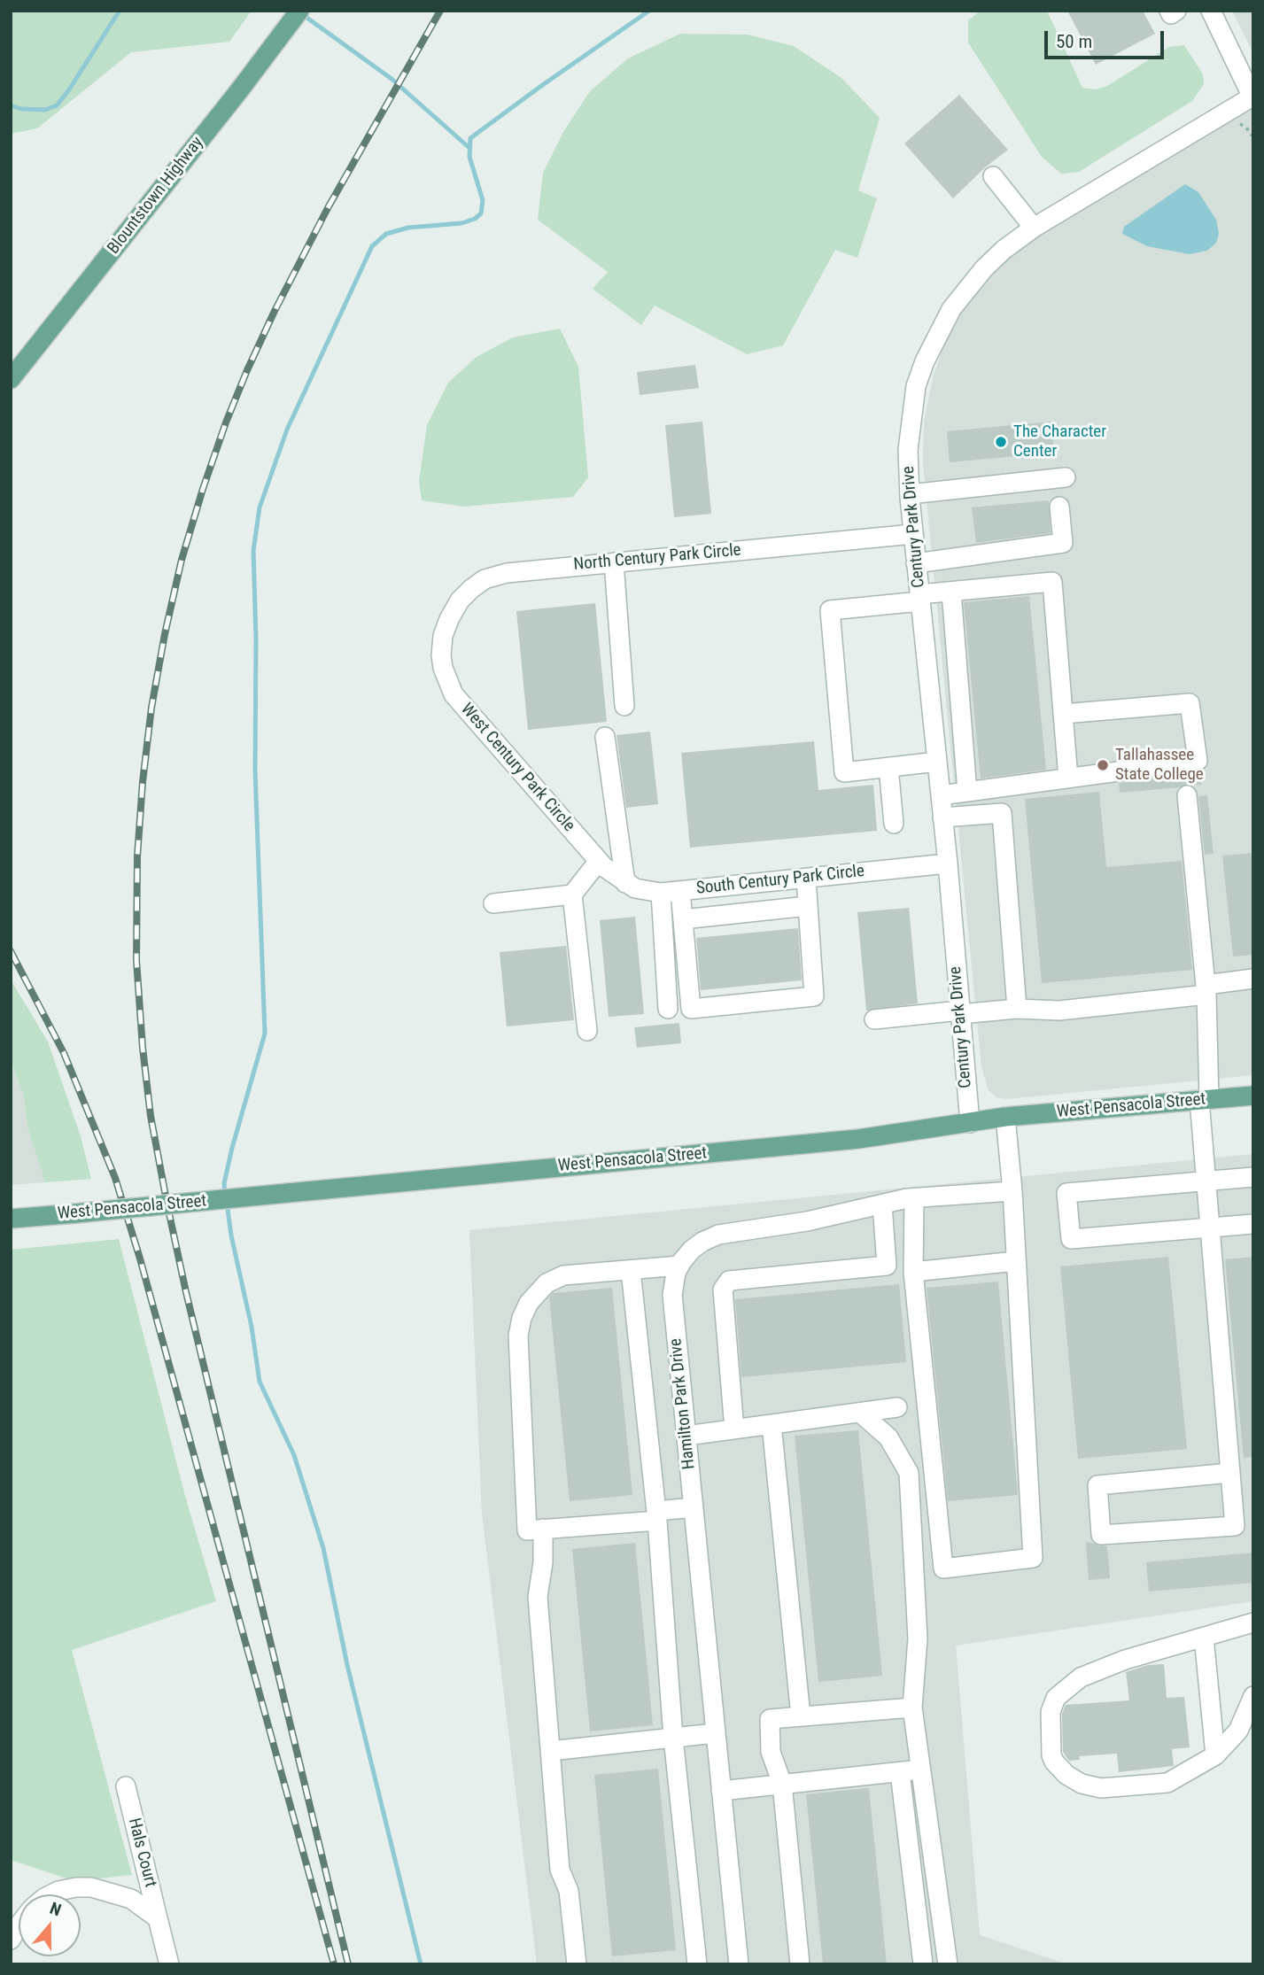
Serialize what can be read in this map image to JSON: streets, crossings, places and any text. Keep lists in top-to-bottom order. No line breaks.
{"streets":{"main road":["Blountstown Highway","West Pensacola Street"],"street":["Century Park Drive","North Century Park Circle","West Century Park Circle","South Century Park Circle","Hamilton Park Drive","Hals Court"]},"crossings":[["Century Park Drive","North Century Park Circle"],["Century Park Drive","South Century Park Circle"],["Century Park Drive","West Pensacola Street"],["North Century Park Circle","West Century Park Circle"],["West Century Park Circle","South Century Park Circle"]],"places":["The Character Center","Tallahassee State College"],"scale_bar":"50 m","north":"top"}
